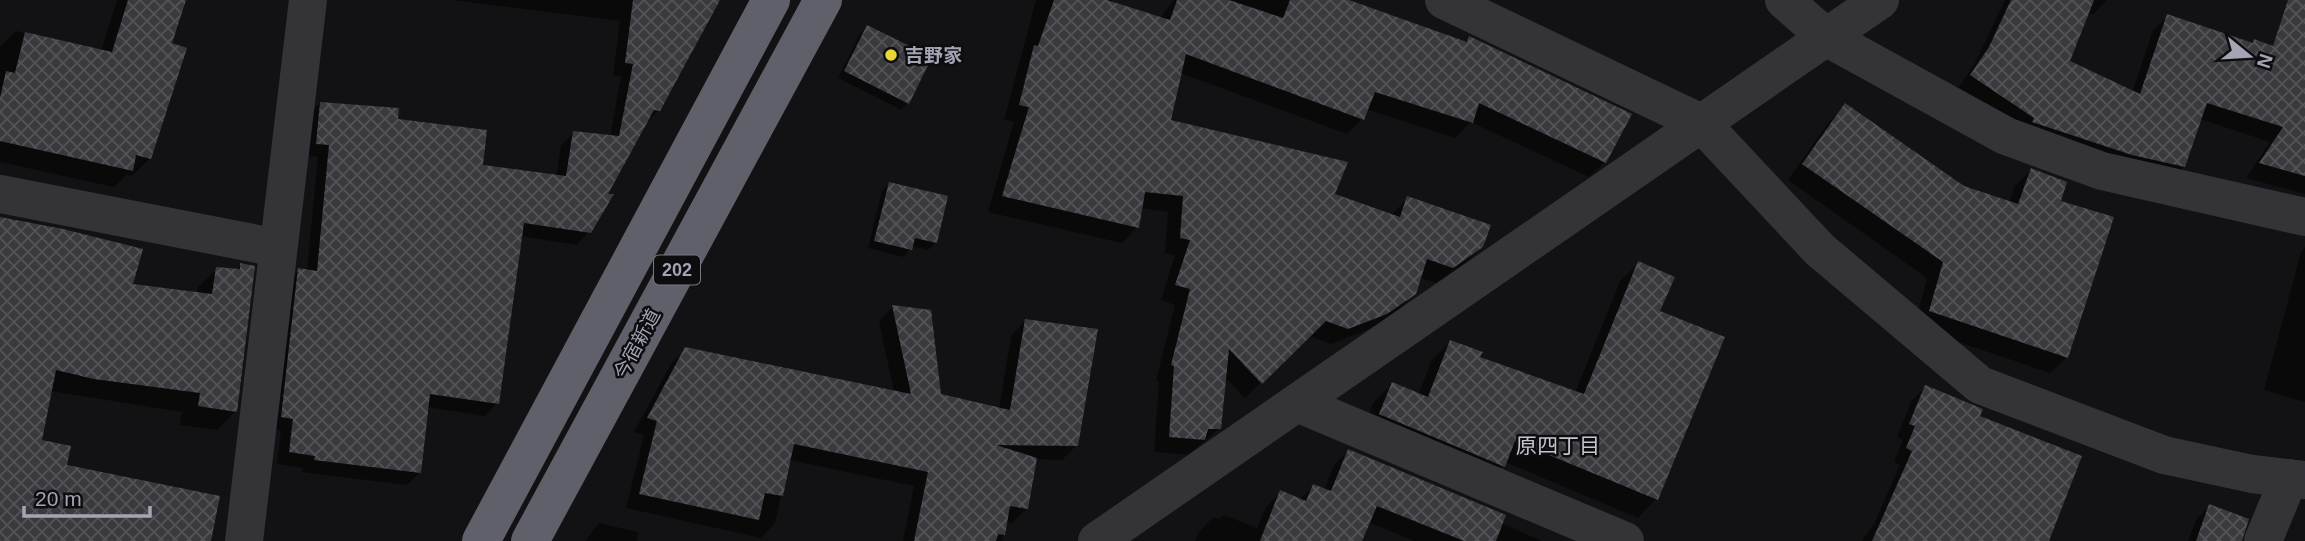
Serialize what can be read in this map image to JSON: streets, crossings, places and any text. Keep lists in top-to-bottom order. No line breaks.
{"streets":{"highway":["202","今宿新道"]},"districts":["原四丁目"],"places":["吉野家"],"scale_bar":"20 m","north":"right"}
